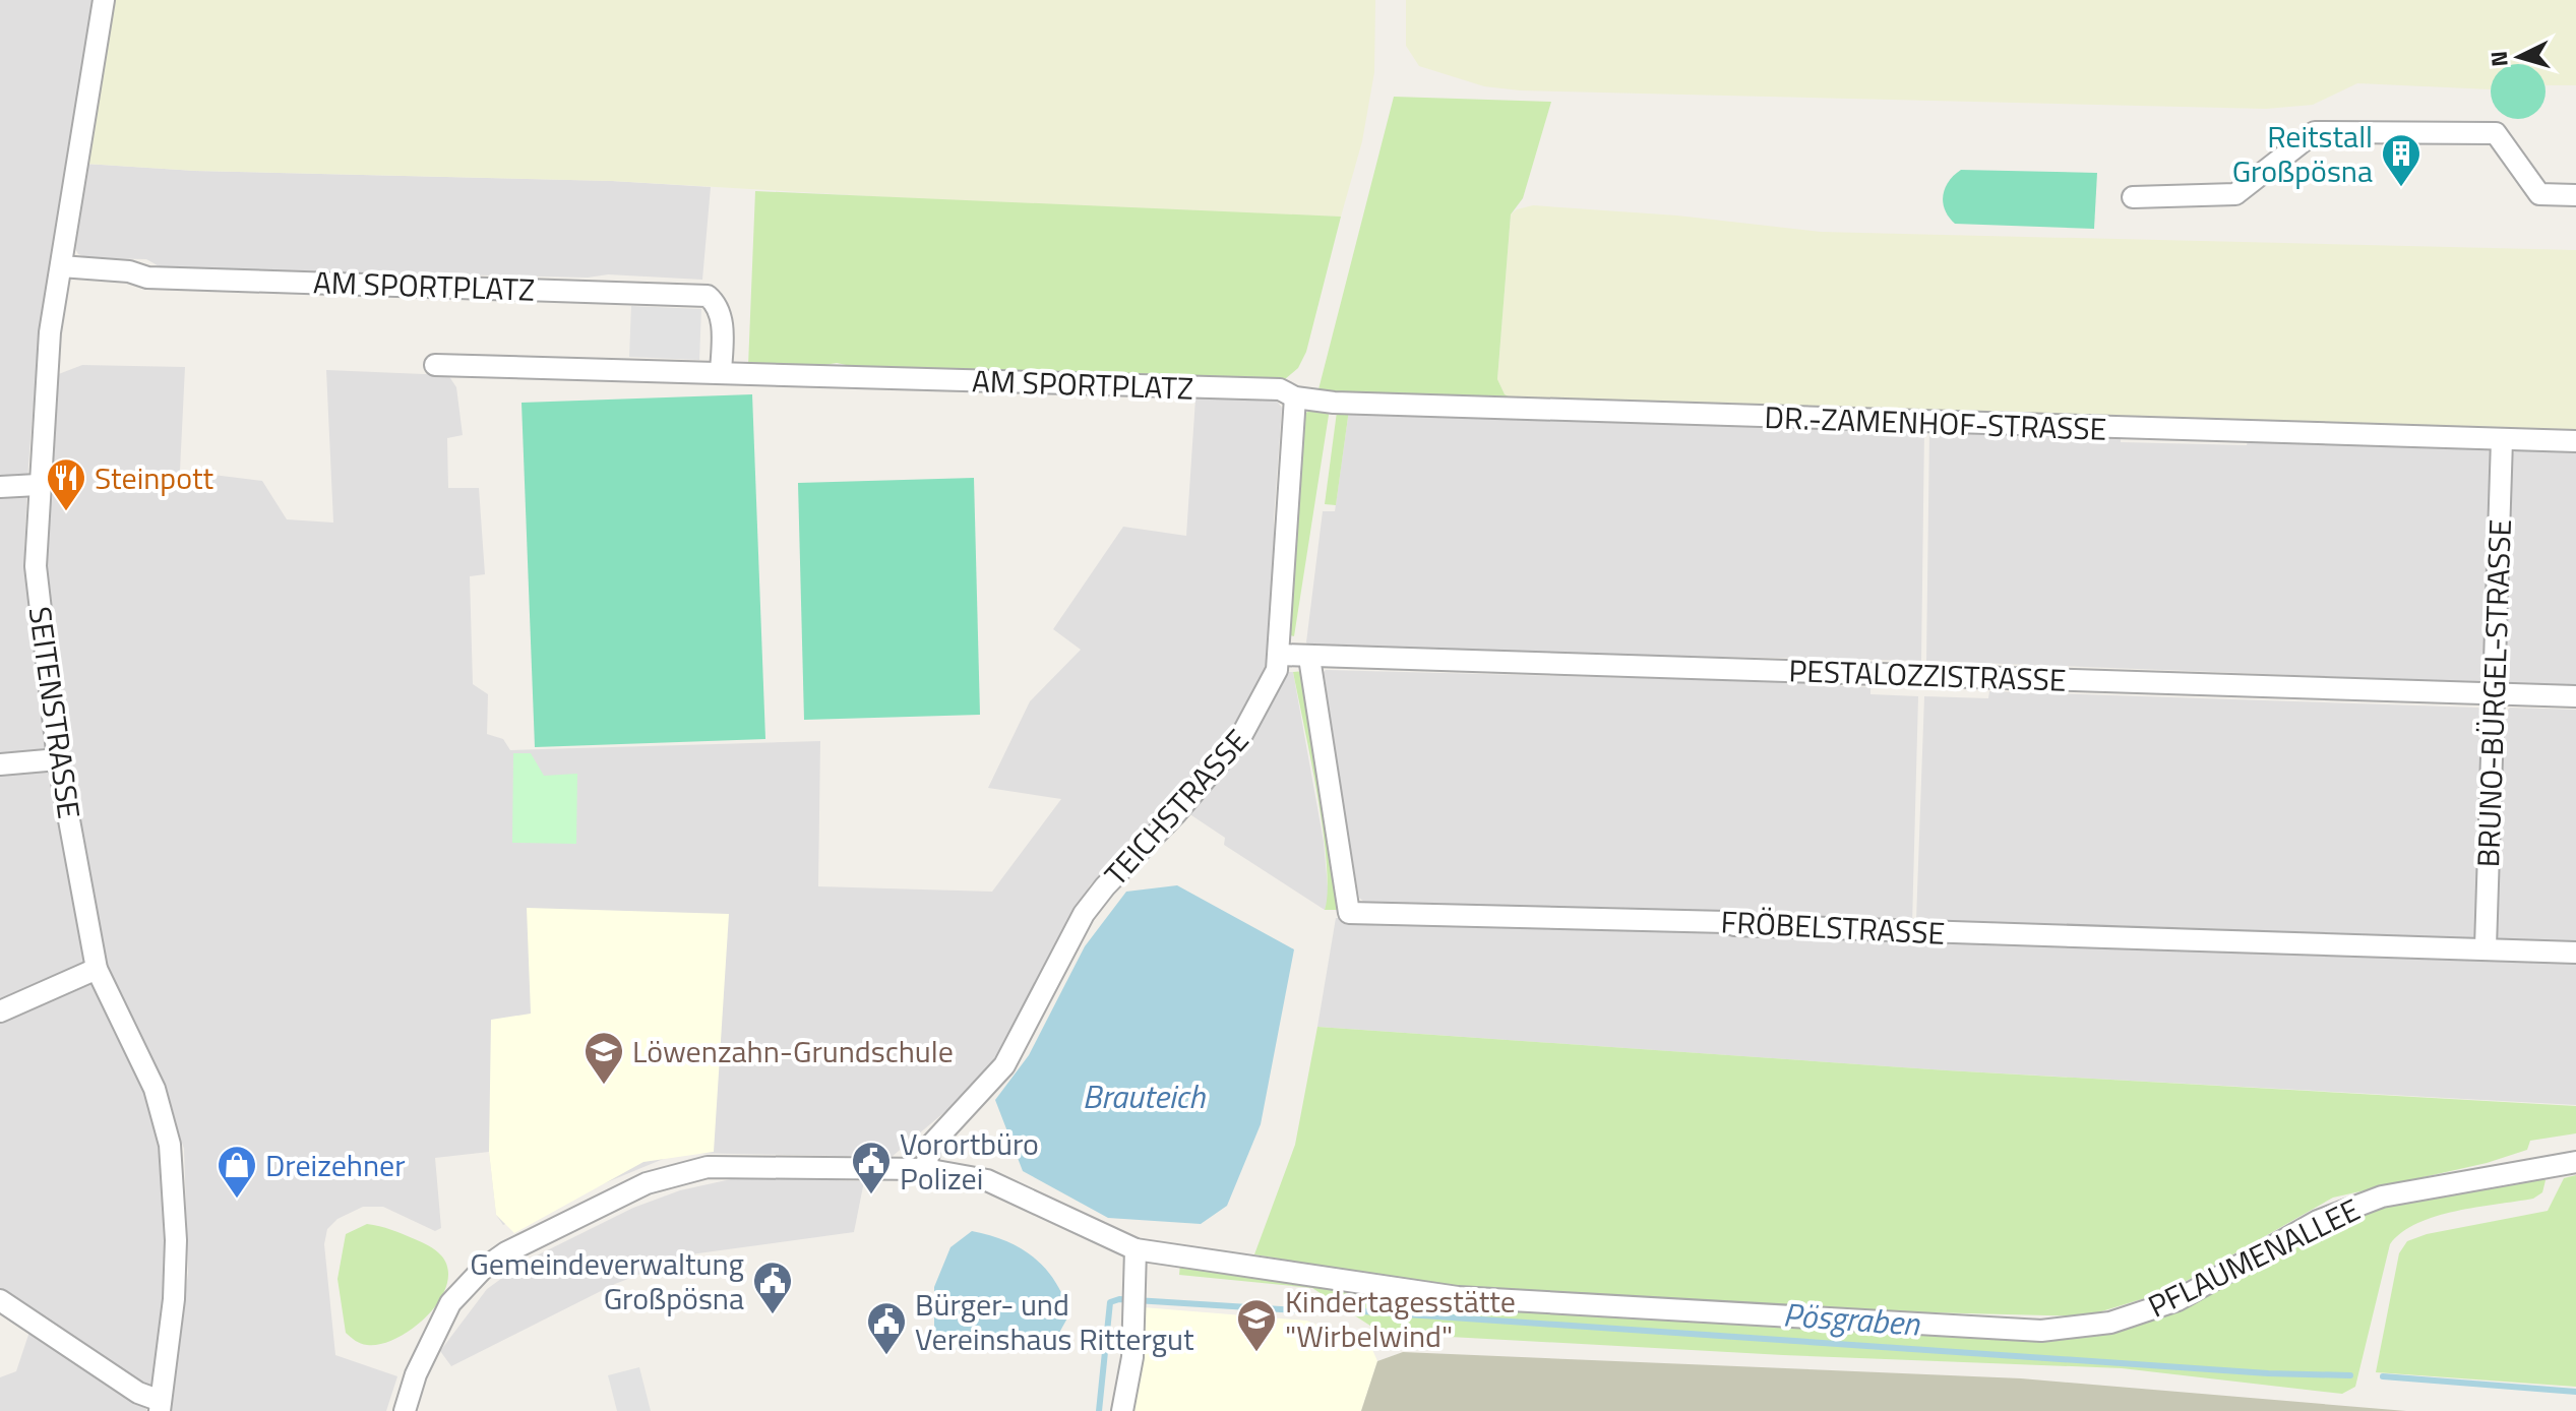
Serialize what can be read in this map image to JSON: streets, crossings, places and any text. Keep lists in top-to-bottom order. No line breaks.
{"streets":{"street":["AM SPORTPLATZ","DR.-ZAMENHOF-STRASSE","PESTALOZZISTRASSE","BRUNO-BÜRGEL-STRASSE","SEITENSTRASSE","TEICHSTRASSE","FRÖBELSTRASSE","PFLAUMENALLEE"]},"crossings":[["AM SPORTPLATZ","DR.-ZAMENHOF-STRASSE"],["AM SPORTPLATZ","SEITENSTRASSE"],["AM SPORTPLATZ","TEICHSTRASSE"],["DR.-ZAMENHOF-STRASSE","BRUNO-BÜRGEL-STRASSE"],["DR.-ZAMENHOF-STRASSE","TEICHSTRASSE"],["PESTALOZZISTRASSE","BRUNO-BÜRGEL-STRASSE"],["PESTALOZZISTRASSE","TEICHSTRASSE"],["PESTALOZZISTRASSE","FRÖBELSTRASSE"],["BRUNO-BÜRGEL-STRASSE","FRÖBELSTRASSE"],["TEICHSTRASSE","PFLAUMENALLEE"]],"water":["Brauteich","Pösgraben"],"places":{"building":["Reitstall Großpösna"],"restaurant":["Steinpott"],"school or university":["Löwenzahn-Grundschule","Kindertagesstätte \"Wirbelwind\""],"public building":["Vorortbüro Polizei","Gemeindeverwaltung Großpösna","Bürger- und Vereinshaus Rittergut"],"shop":["Dreizehner"]},"north":"left"}
